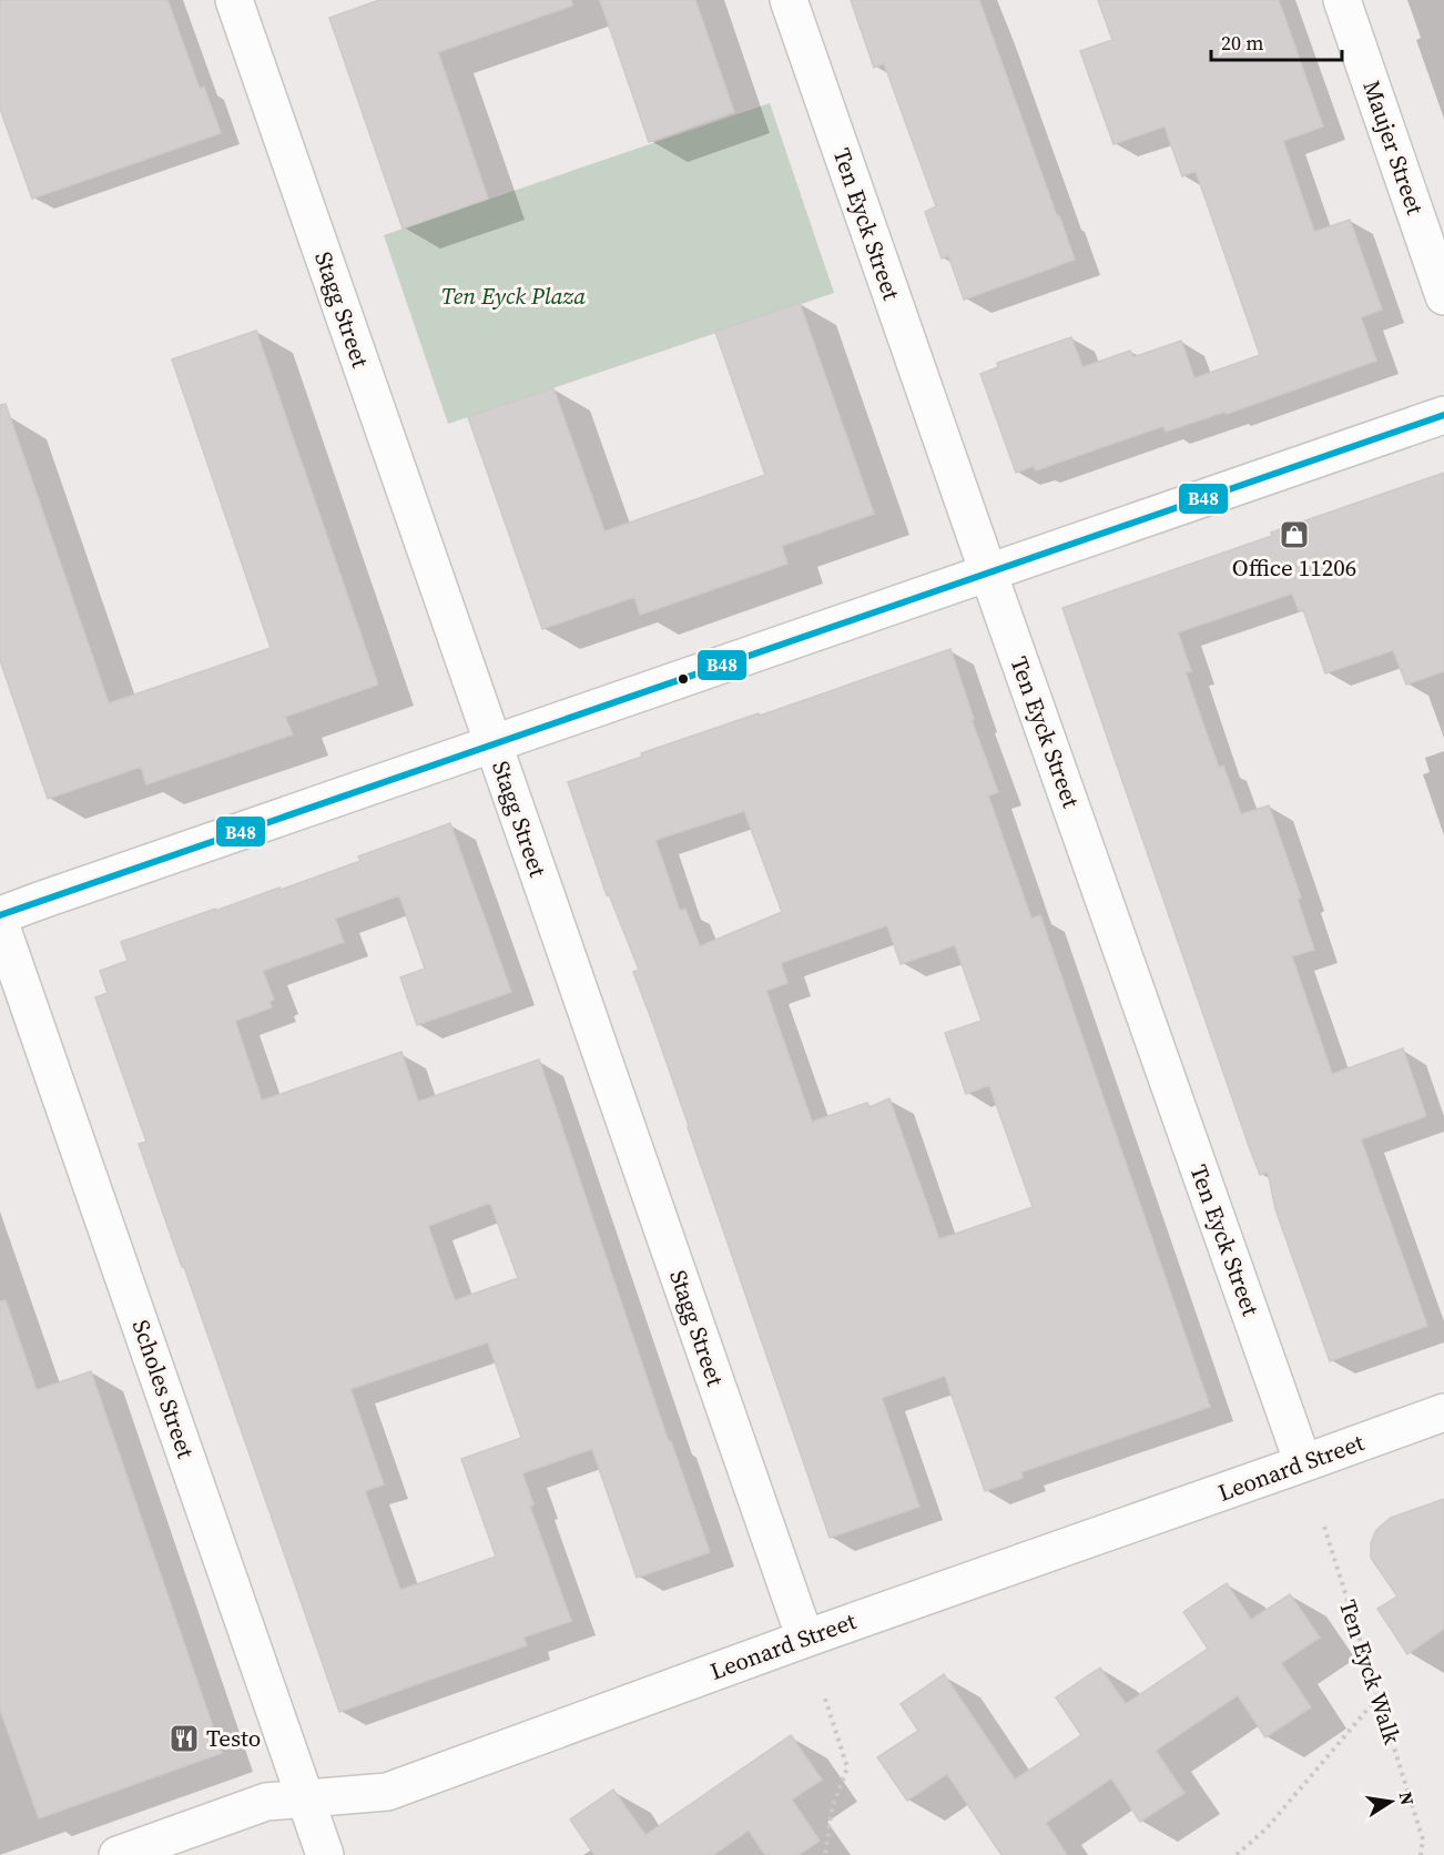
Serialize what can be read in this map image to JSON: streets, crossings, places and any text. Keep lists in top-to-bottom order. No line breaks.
{"streets":{"street":["Maujer Street","Ten Eyck Street","Stagg Street","Scholes Street","Leonard Street"],"path":["Ten Eyck Walk"]},"crossings":[["Ten Eyck Street","Leonard Street"],["Stagg Street","Leonard Street"],["Scholes Street","Leonard Street"]],"parks":["Ten Eyck Plaza"],"places":{"shop":["Office 11206"],"restaurant":["Testo"]},"lines":["transit line B48"],"scale_bar":"20 m","north":"right"}
